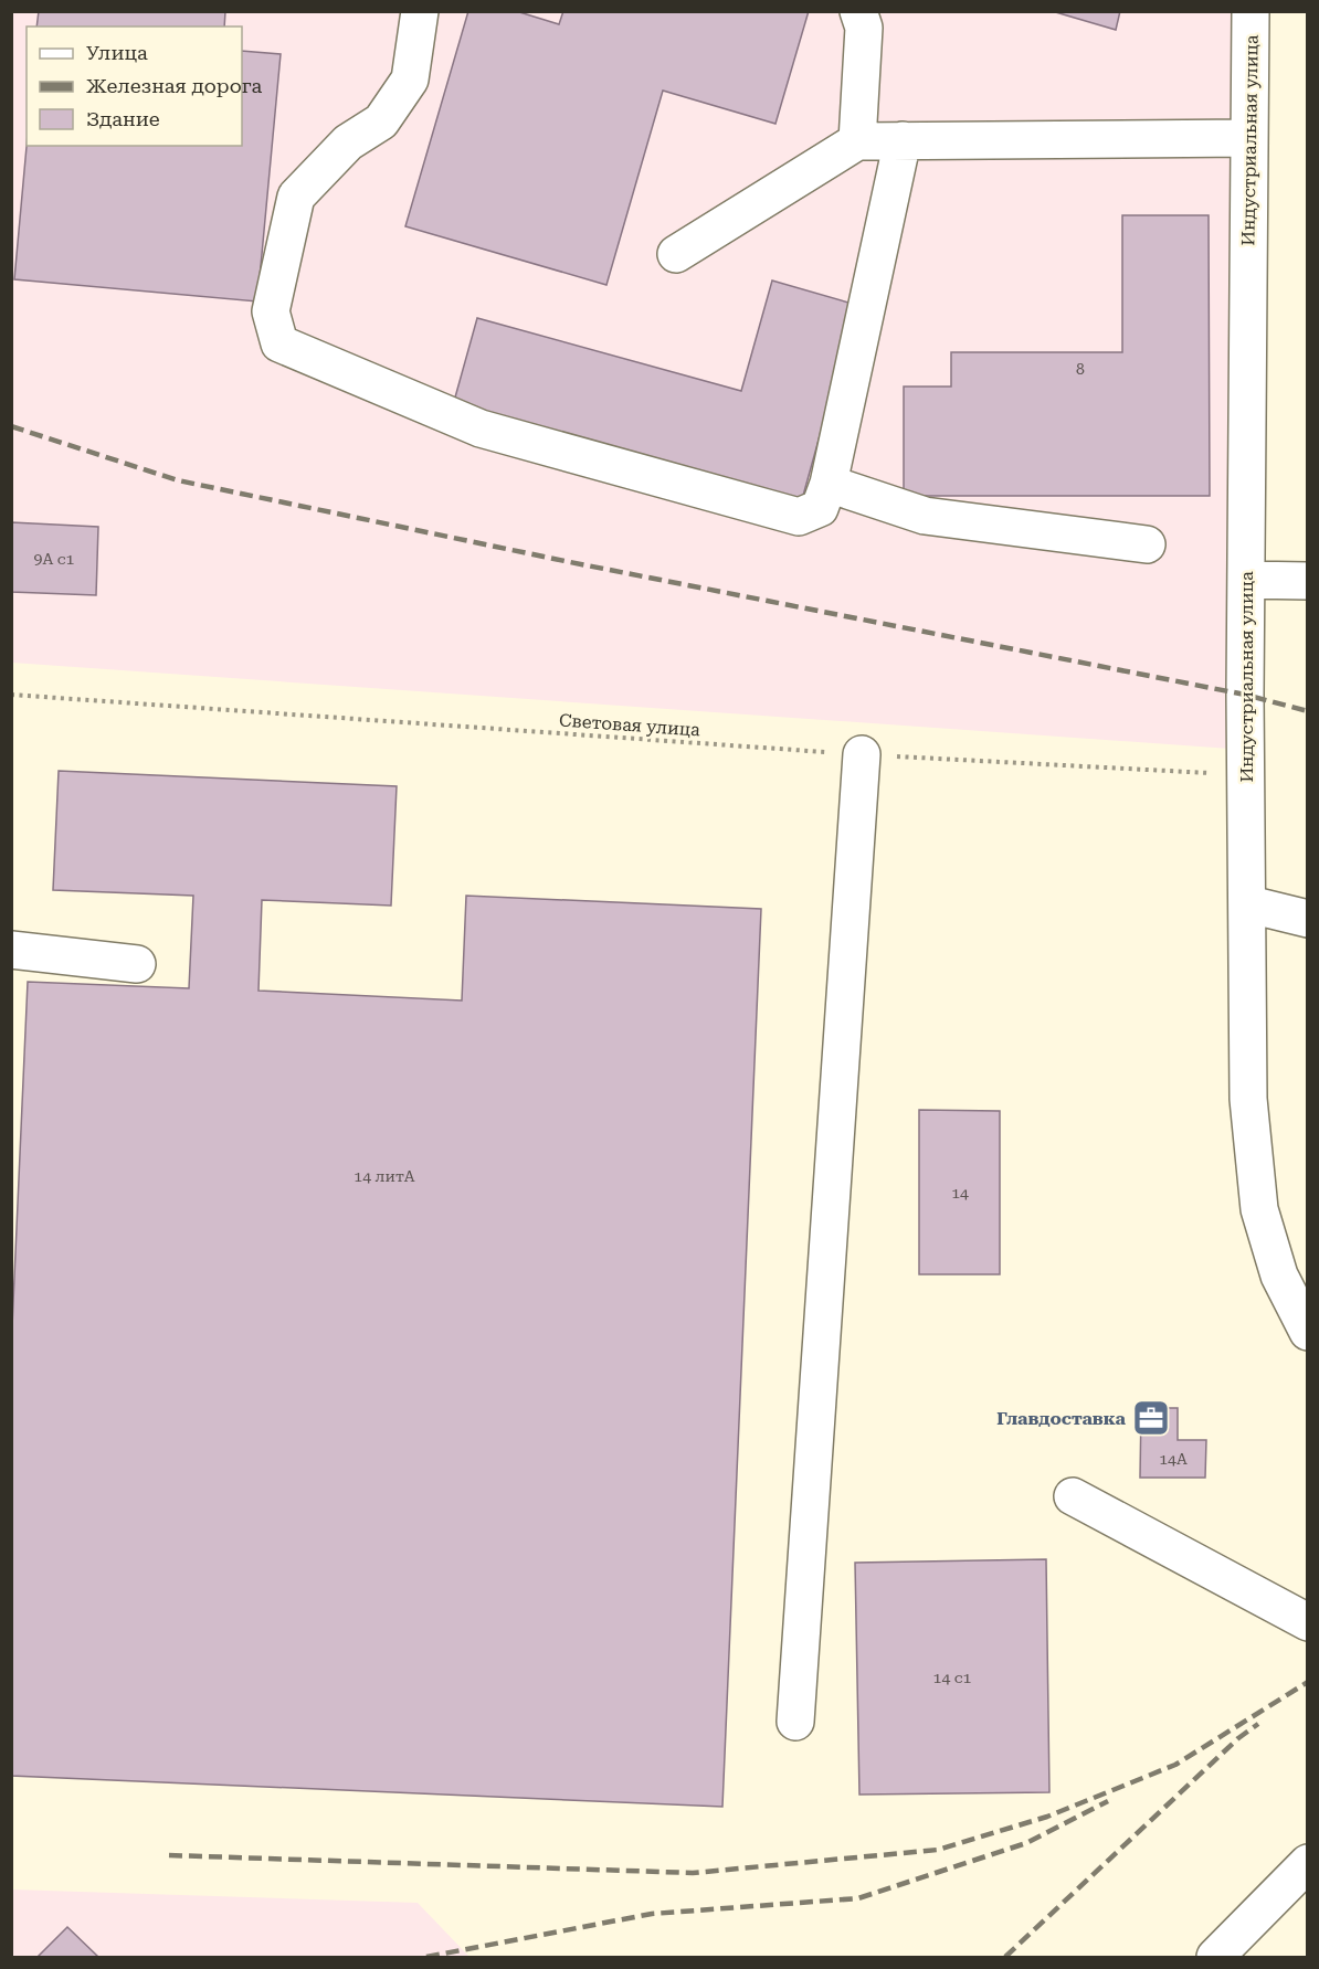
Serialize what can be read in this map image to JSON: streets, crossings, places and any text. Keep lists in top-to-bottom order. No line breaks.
{"streets":{"street":["Индустриальная улица"],"path":["Световая улица"]},"crossings":[["Индустриальная улица","Световая улица"]],"places":{"office":["Главдоставка"]},"house_numbers":["8","9А с1","14 литА","14","14А","14 с1"],"legend":["Улица","Железная дорога","Здание"]}
